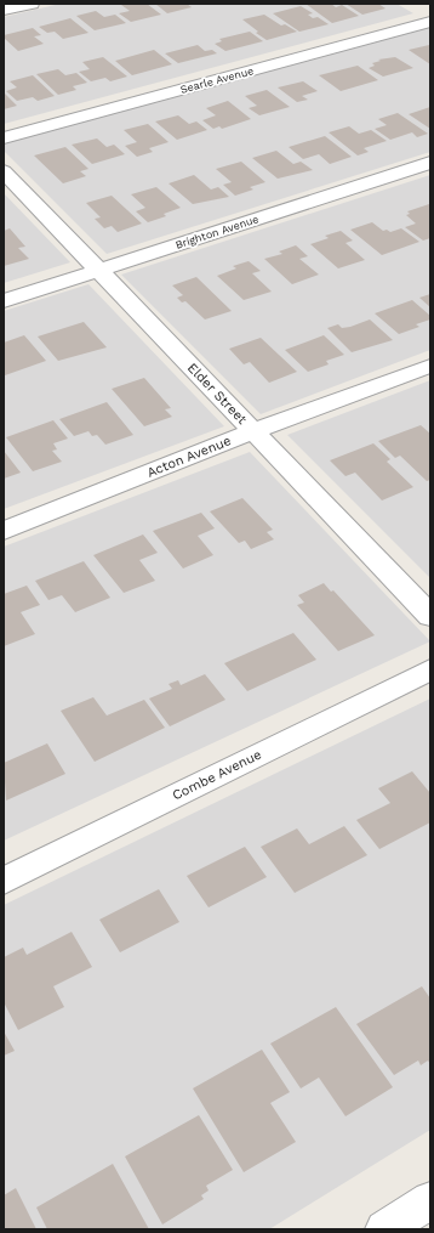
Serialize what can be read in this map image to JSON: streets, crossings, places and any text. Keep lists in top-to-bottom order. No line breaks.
{"streets":{"street":["Searle Avenue","Brighton Avenue","Elder Street","Acton Avenue","Combe Avenue"]},"crossings":[["Brighton Avenue","Elder Street"],["Elder Street","Acton Avenue"]]}
